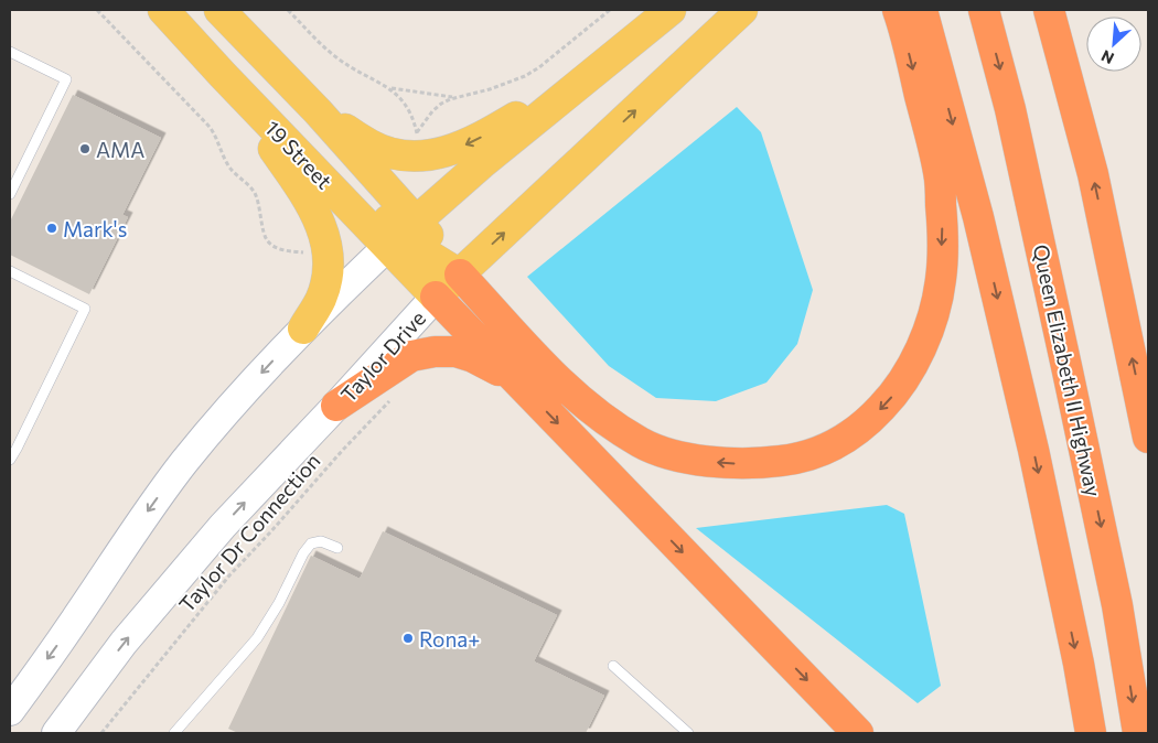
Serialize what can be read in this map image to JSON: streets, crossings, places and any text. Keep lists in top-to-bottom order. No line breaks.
{"streets":{"highway":["Queen Elizabeth II Highway"],"main road":["19 Street","Taylor Drive"],"path":["Taylor Dr Connection"]},"crossings":[["19 Street","Taylor Drive"]],"places":["AMA","Mark's","Rona+"],"north":"bottom left"}
